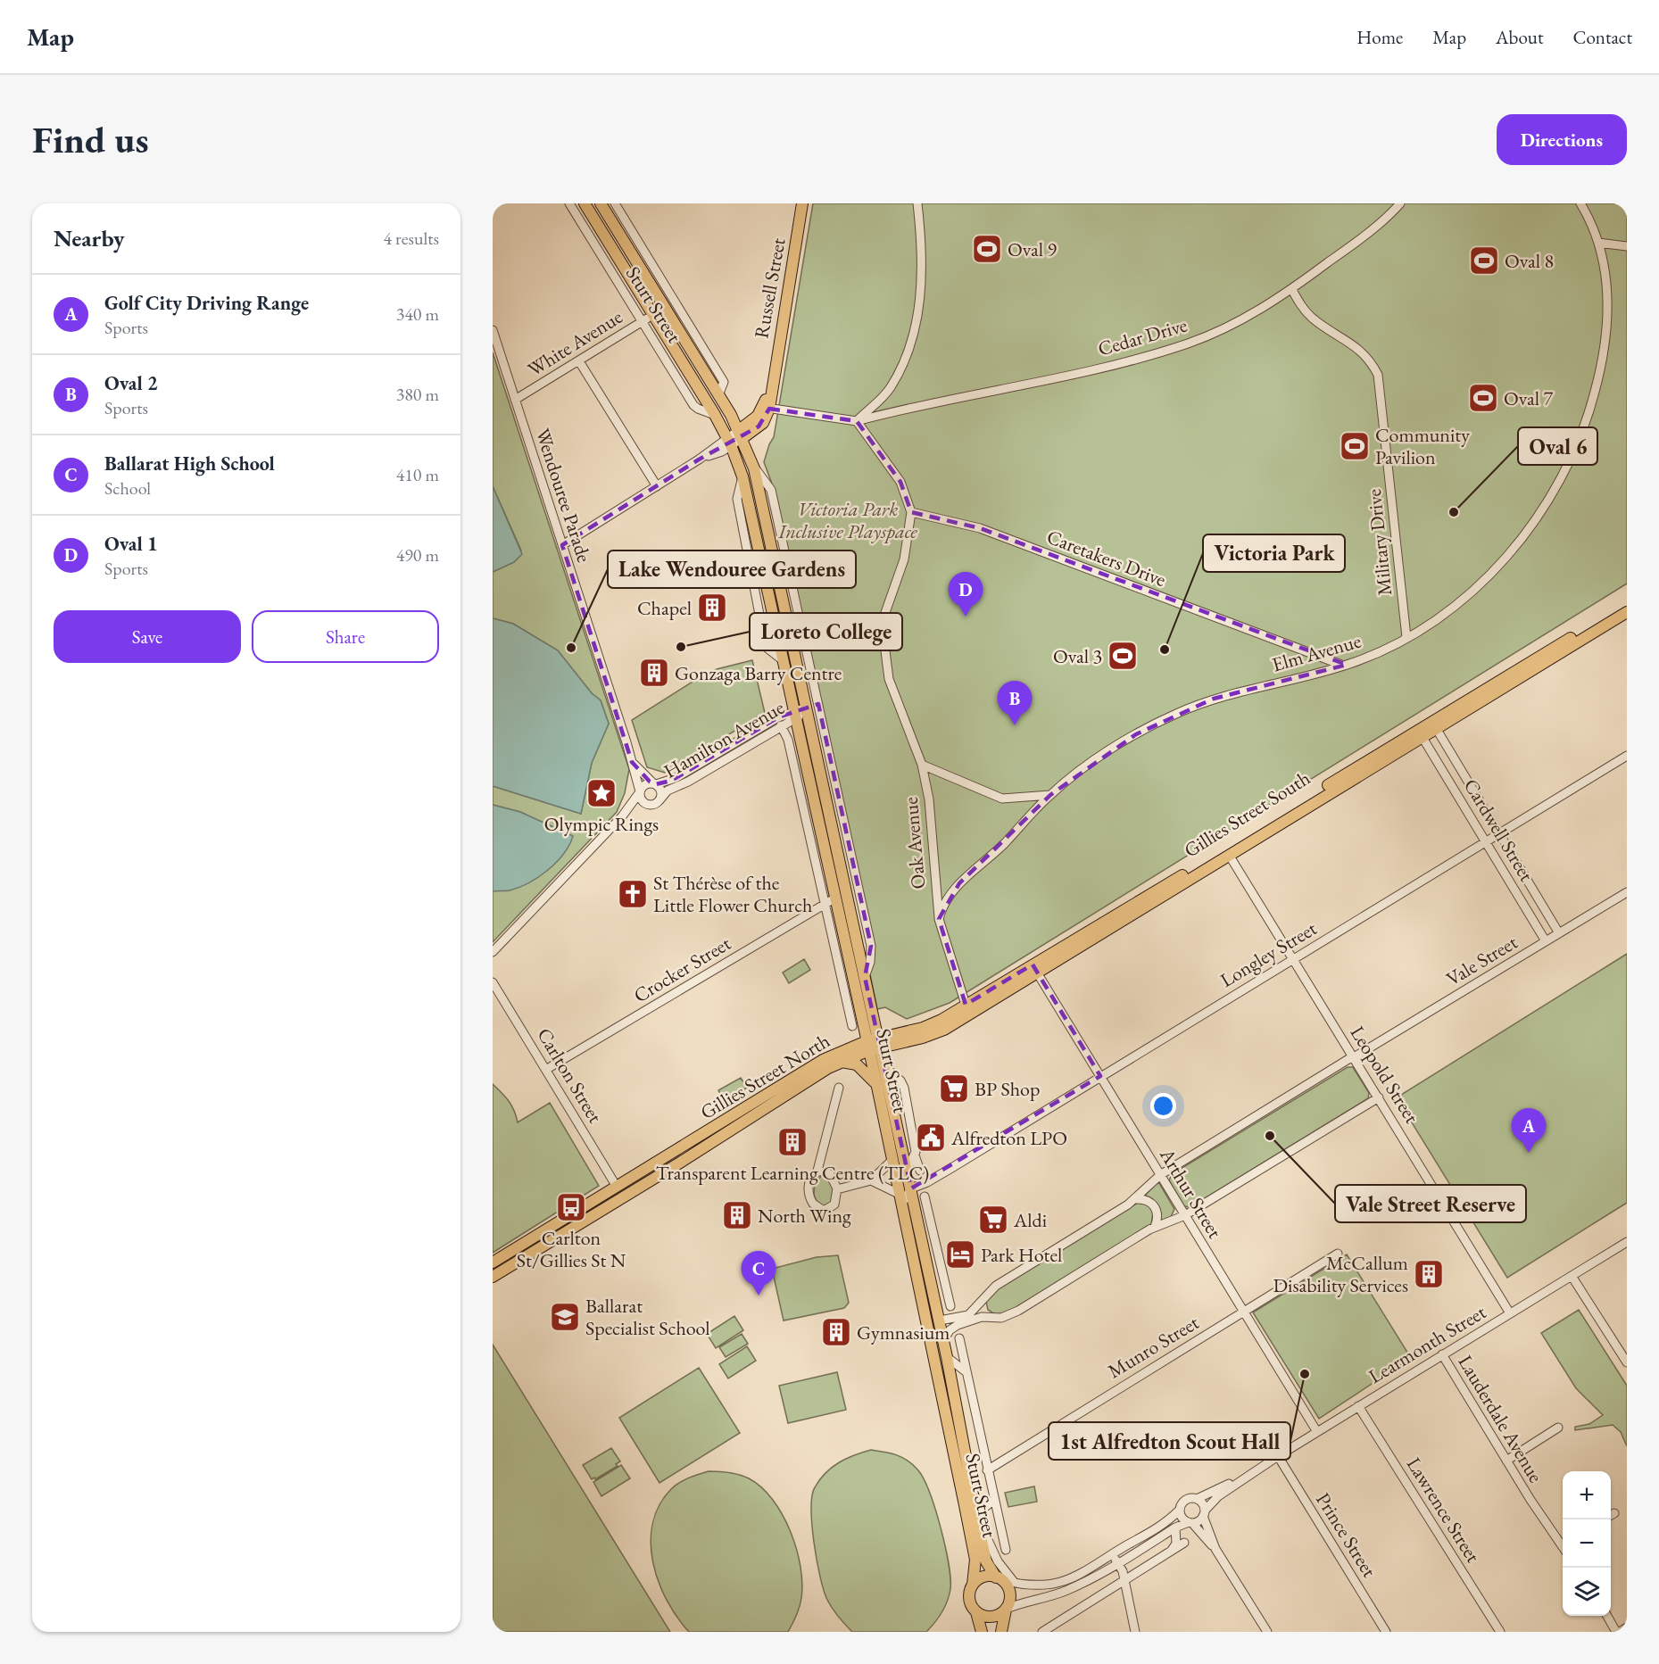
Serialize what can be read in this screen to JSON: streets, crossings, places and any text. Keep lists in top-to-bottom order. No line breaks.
{"streets":{"main road":["Russell Street","Sturt Street","Gillies Street South","Gillies Street North"],"street":["Cedar Drive","White Avenue","Wendouree Parade","Military Drive","Caretakers Drive","Elm Avenue","Hamilton Avenue","Cardwell Street","Oak Avenue","Longley Street","Vale Street","Crocker Street","Leopold Street","Carlton Street","Arthur Street","Learmonth Street","Munro Street","Lauderdale Avenue","Lawrence Street","Prince Street"]},"crossings":[["Russell Street","Sturt Street"],["Russell Street","Wendouree Parade"],["Sturt Street","White Avenue"],["Sturt Street","Hamilton Avenue"],["Sturt Street","Gillies Street South"],["Sturt Street","Longley Street"],["Sturt Street","Vale Street"],["Sturt Street","Crocker Street"],["Sturt Street","Gillies Street North"],["Sturt Street","Munro Street"],["Cedar Drive","Military Drive"],["Cedar Drive","Oak Avenue"],["White Avenue","Wendouree Parade"],["Wendouree Parade","Hamilton Avenue"],["Military Drive","Elm Avenue"],["Caretakers Drive","Elm Avenue"],["Caretakers Drive","Oak Avenue"],["Elm Avenue","Oak Avenue"],["Gillies Street South","Cardwell Street"],["Gillies Street South","Leopold Street"],["Gillies Street South","Gillies Street North"],["Gillies Street South","Arthur Street"],["Cardwell Street","Longley Street"],["Cardwell Street","Vale Street"],["Longley Street","Leopold Street"],["Longley Street","Arthur Street"],["Vale Street","Leopold Street"],["Vale Street","Arthur Street"],["Crocker Street","Carlton Street"],["Leopold Street","Learmonth Street"],["Carlton Street","Gillies Street North"],["Arthur Street","Learmonth Street"],["Arthur Street","Munro Street"],["Learmonth Street","Lauderdale Avenue"],["Learmonth Street","Lawrence Street"],["Learmonth Street","Prince Street"]],"parks":["Victoria Park Inclusive Playspace"],"places":{"sports":["Oval 9","Oval 8","Oval 7","Community Pavilion","Oval 3"],"other":["Oval 6","Loreto College","Lake Wendouree Gardens","Victoria Park","Vale Street Reserve","1st Alfredton Scout Hall"],"building":["Chapel","Gonzaga Barry Centre","Transparent Learning Centre (TLC)","North Wing","McCallum Disability Services","Gymnasium"],"place":["Olympic Rings"],"church":["St Thérèse of the Little Flower Church"],"supermarket":["BP Shop","Aldi"],"public building":["Alfredton LPO"],"bus stop":["Carlton St/Gillies St N"],"hotel":["Park Hotel"],"school or university":["Ballarat Specialist School"]},"page":{"header":"Map","nav":["Home","Map","About","Contact"],"buttons":["Directions",["Save","Share"]],"title":"Find us","heading":["Nearby","4 results"],"list":[{"mark":"A","name":"Golf City Driving Range","note":"Sports","value":"340 m"},{"mark":"B","name":"Oval 2","note":"Sports","value":"380 m"},{"mark":"C","name":"Ballarat High School","note":"School","value":"410 m"},{"mark":"D","name":"Oval 1","note":"Sports","value":"490 m"}],"pins":["D","B","A","C"],"map_buttons":["+","−"]}}
